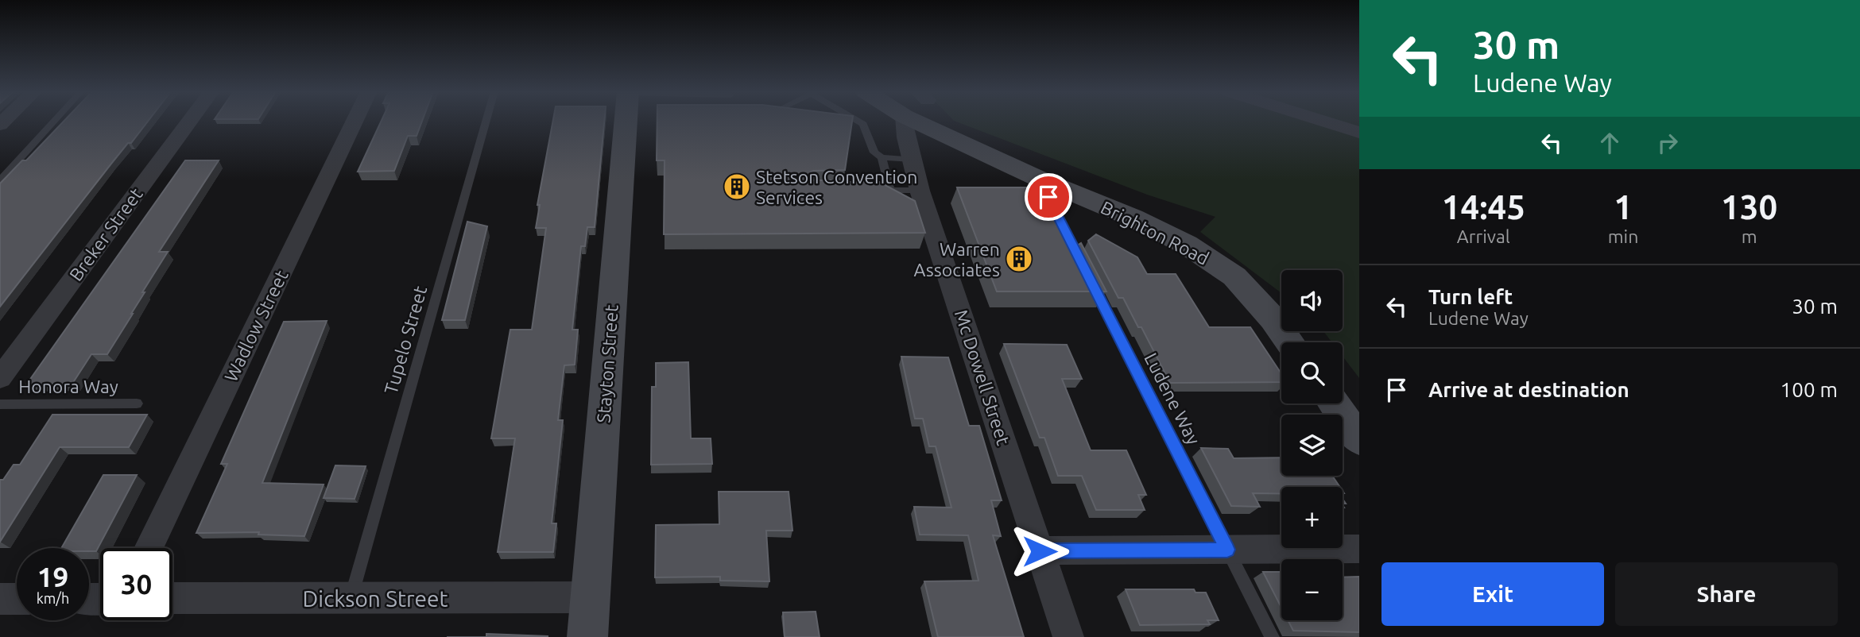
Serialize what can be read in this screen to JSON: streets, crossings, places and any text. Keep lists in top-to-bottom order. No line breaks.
{"streets":{"street":["Brighton Road","Breker Street","Wadlow Street","Stayton Street","Mc Dowell Street","Dickson Street"],"lane":["Tupelo Street","Honora Way","Ludene Way"]},"crossings":[["Tupelo Street","Dickson Street"],["Stayton Street","Dickson Street"]],"places":{"building":["Stetson Convention Services","Warren Associates"]},"page":{"turn":["30 m","Ludene Way"],"eta":["14:45","Arrival","1","min","130","m"],"list":[{"name":"Turn left","note":"Ludene Way","value":"30 m"},{"name":"Arrive at destination","value":"100 m"}],"map_buttons":["+","−"],"speed":"19 km/h","limit":"30","buttons":["Exit","Share"]}}
